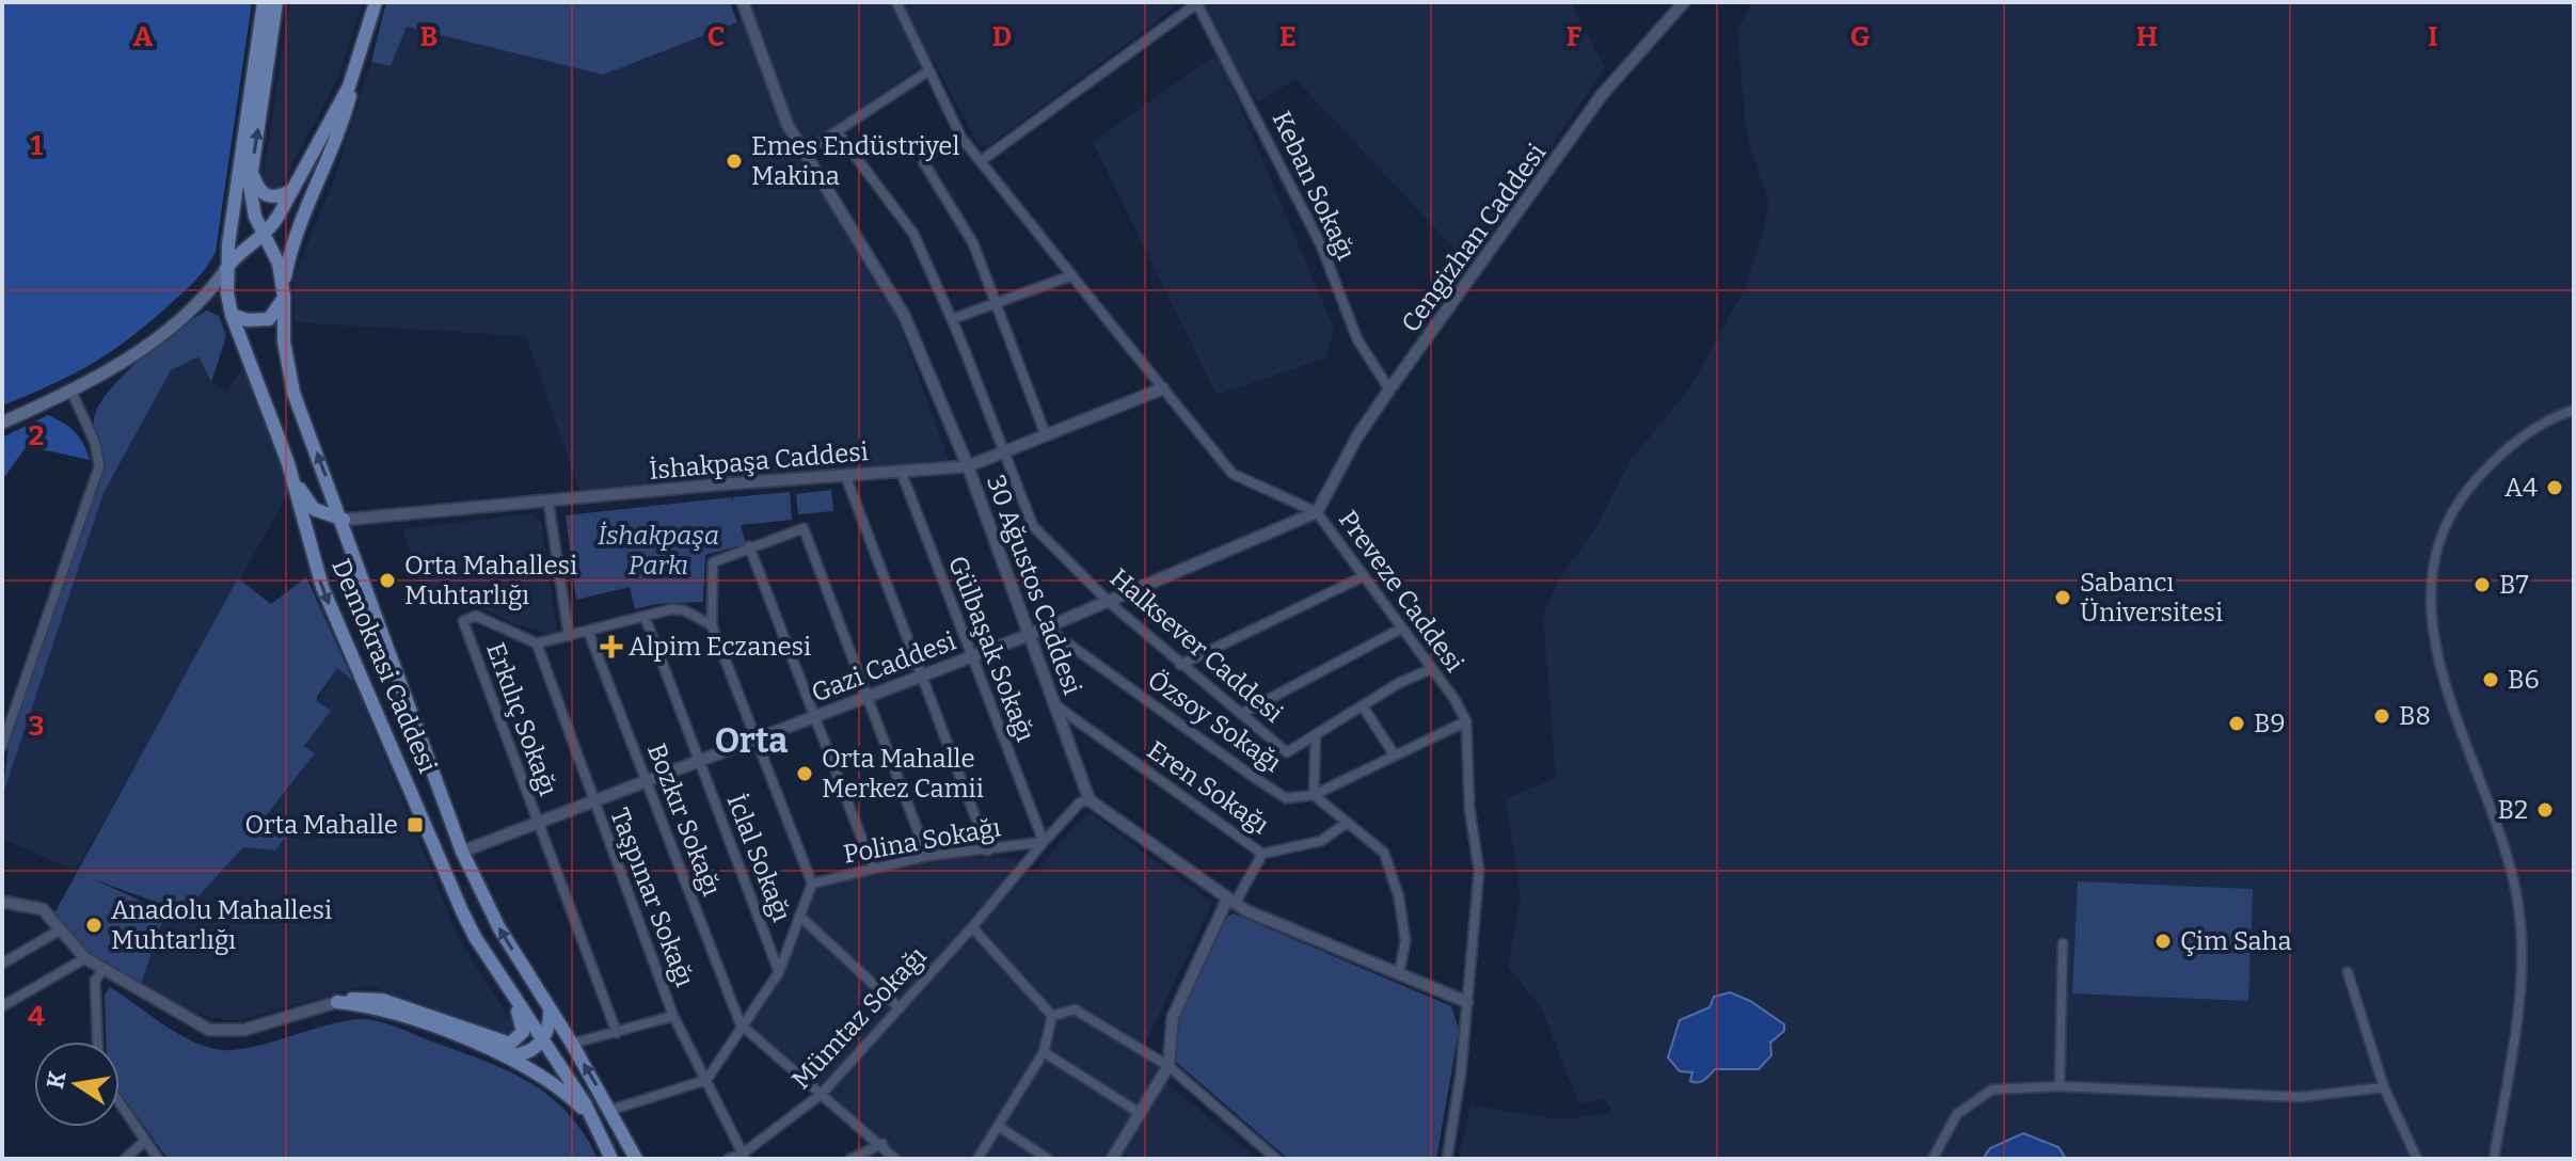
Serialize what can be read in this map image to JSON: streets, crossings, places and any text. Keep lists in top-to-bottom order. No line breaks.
{"streets":{"main road":["Demokrasi Caddesi"],"street":["Keban Sokağı","Cengizhan Caddesi","İshakpaşa Caddesi","30 Ağustos Caddesi","Preveze Caddesi","Halksever Caddesi","Gülbaşak Sokağı","Gazi Caddesi","Erkılıç Sokağı","Özsoy Sokağı","Eren Sokağı","Bozkır Sokağı","Polina Sokağı","İclal Sokağı","Taşpınar Sokağı","Mümtaz Sokağı"]},"crossings":[["Keban Sokağı","Cengizhan Caddesi"],["Cengizhan Caddesi","Preveze Caddesi"],["Cengizhan Caddesi","Gazi Caddesi"],["İshakpaşa Caddesi","30 Ağustos Caddesi"],["İshakpaşa Caddesi","Preveze Caddesi"],["İshakpaşa Caddesi","Halksever Caddesi"],["İshakpaşa Caddesi","Gülbaşak Sokağı"],["İshakpaşa Caddesi","Demokrasi Caddesi"],["30 Ağustos Caddesi","Gazi Caddesi"],["30 Ağustos Caddesi","Eren Sokağı"],["Preveze Caddesi","Halksever Caddesi"],["Preveze Caddesi","Gazi Caddesi"],["Halksever Caddesi","Gazi Caddesi"],["Gülbaşak Sokağı","Gazi Caddesi"],["Gülbaşak Sokağı","Polina Sokağı"],["Gülbaşak Sokağı","Mümtaz Sokağı"],["Demokrasi Caddesi","Gazi Caddesi"],["Gazi Caddesi","Erkılıç Sokağı"],["Gazi Caddesi","Özsoy Sokağı"],["Gazi Caddesi","Bozkır Sokağı"],["Gazi Caddesi","İclal Sokağı"],["Gazi Caddesi","Taşpınar Sokağı"],["Erkılıç Sokağı","Bozkır Sokağı"],["Erkılıç Sokağı","İclal Sokağı"],["Erkılıç Sokağı","Taşpınar Sokağı"],["Bozkır Sokağı","Polina Sokağı"],["Polina Sokağı","İclal Sokağı"],["Polina Sokağı","Taşpınar Sokağı"],["Polina Sokağı","Mümtaz Sokağı"],["Taşpınar Sokağı","Mümtaz Sokağı"]],"districts":["Orta"],"parks":["İshakpaşa Parkı"],"places":{"other":["Emes Endüstriyel Makina","A4","Orta Mahallesi Muhtarlığı","B7","Sabancı Üniversitesi","B6","B8","B9","Orta Mahalle Merkez Camii","B2","Anadolu Mahallesi Muhtarlığı","Çim Saha"],"health":["Alpim Eczanesi"],"transit":["Orta Mahalle"]},"north":"left","grid":{"columns":["A","B","C","D","E","F","G","H","I"],"rows":["1","2","3","4"]}}
